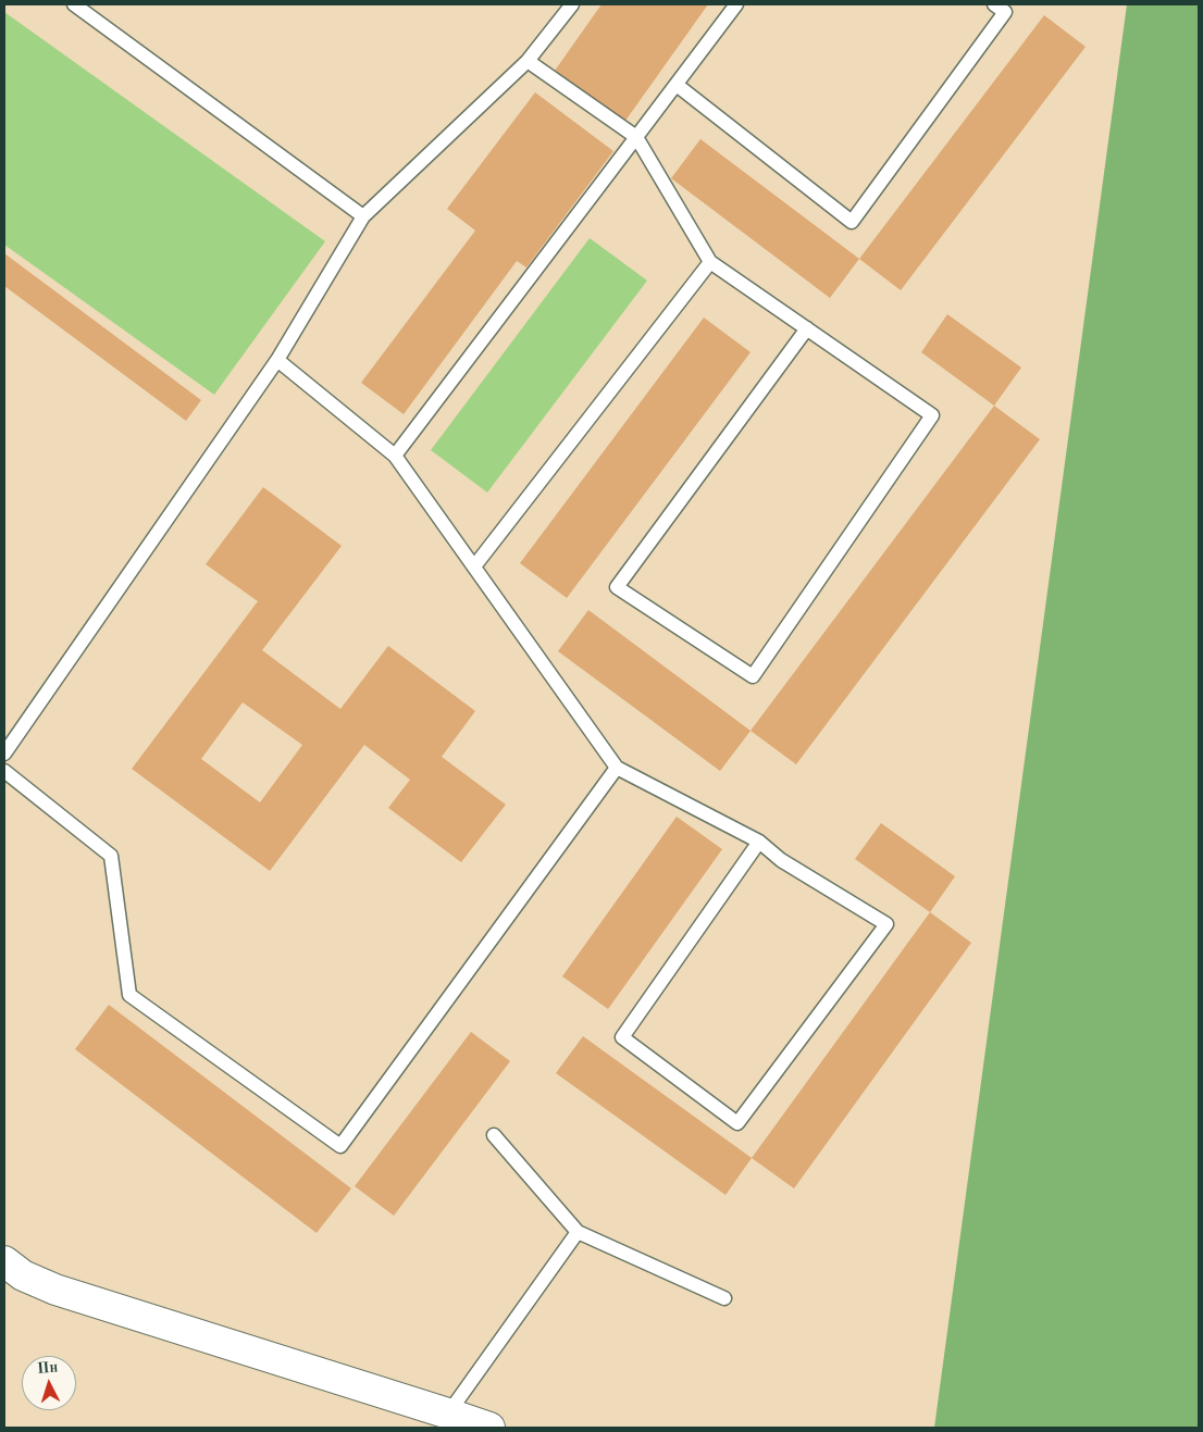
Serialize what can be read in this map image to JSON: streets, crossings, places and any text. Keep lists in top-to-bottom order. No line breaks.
{"north":"top"}
